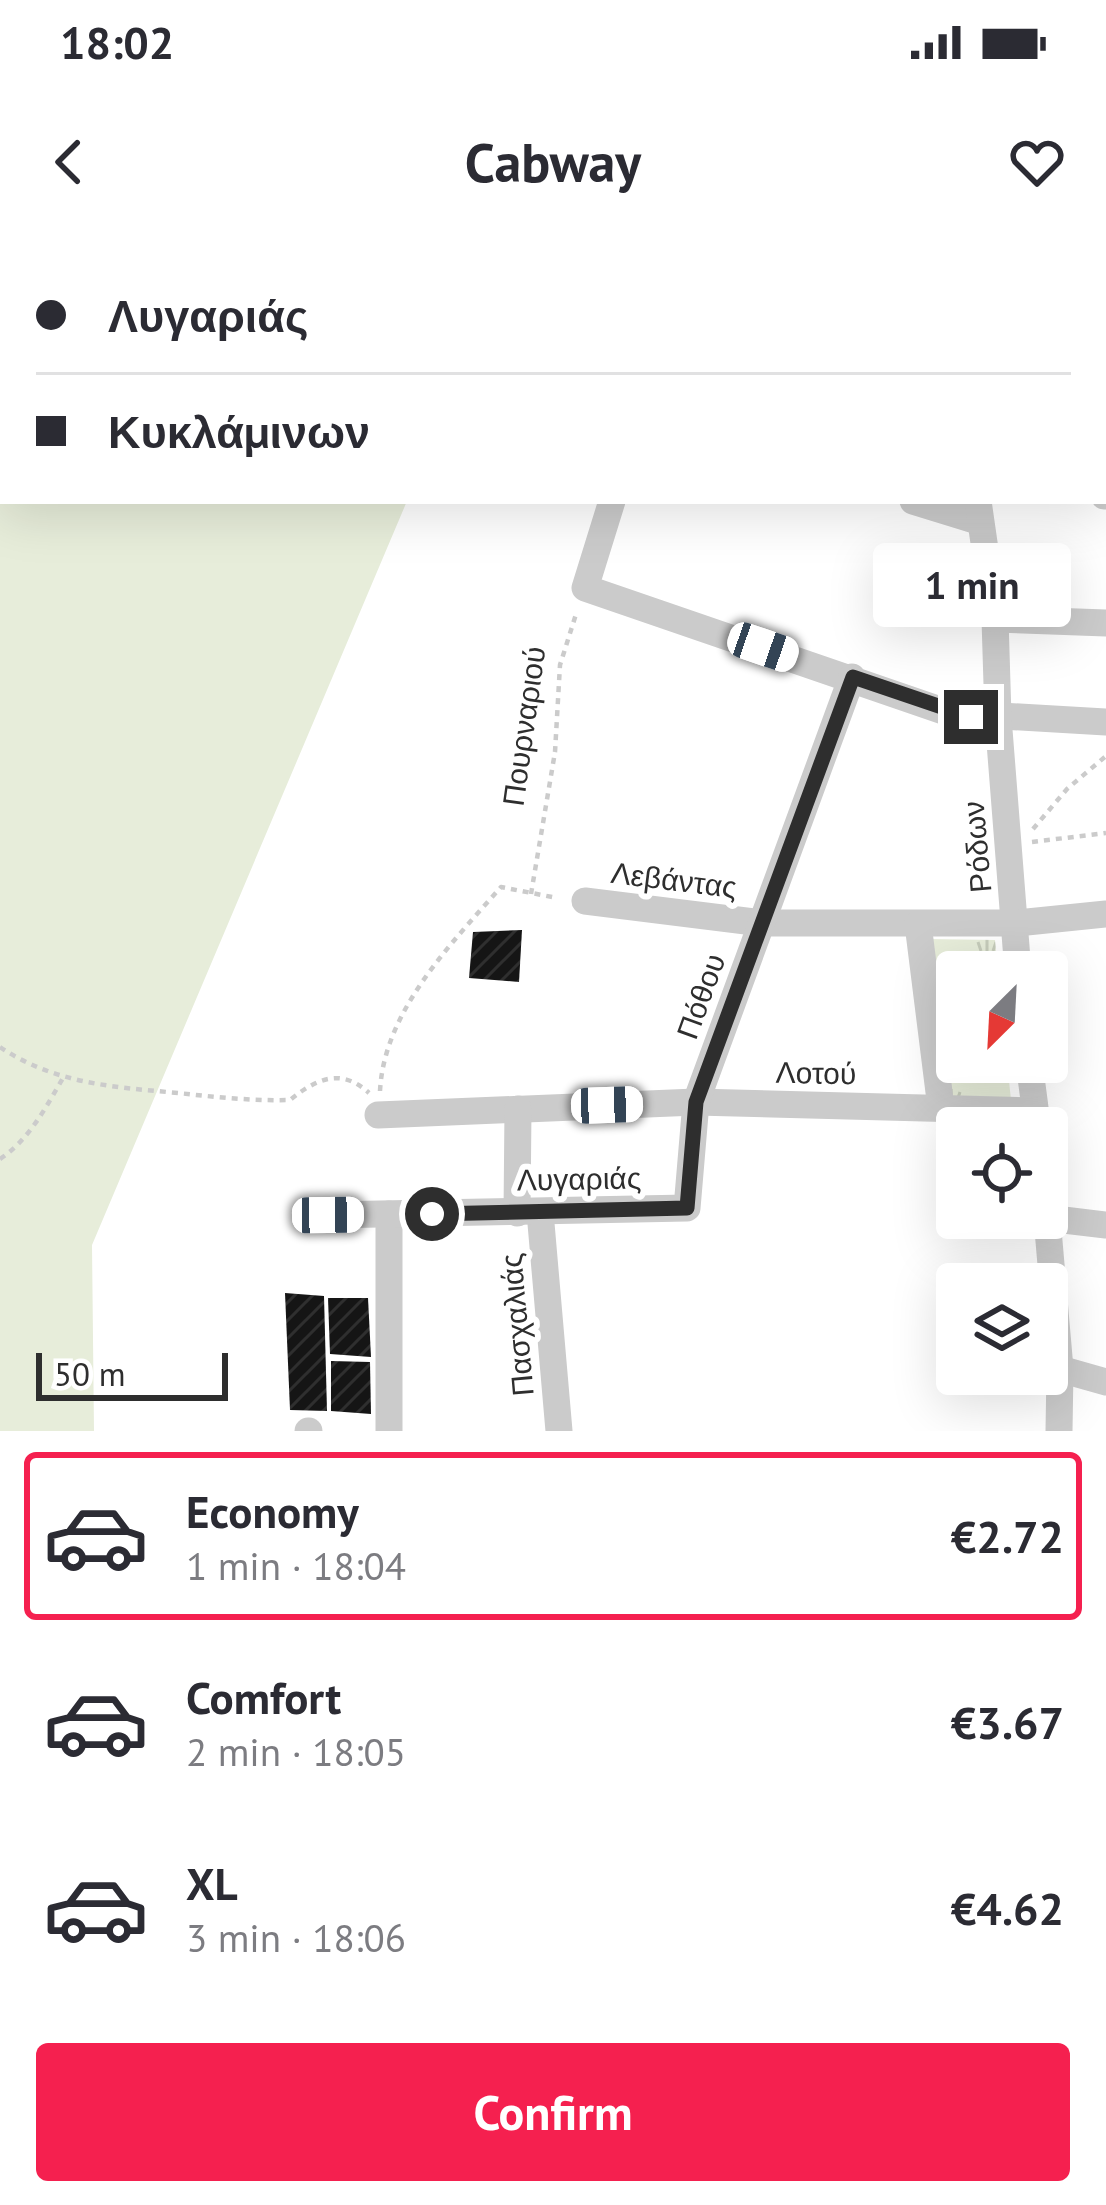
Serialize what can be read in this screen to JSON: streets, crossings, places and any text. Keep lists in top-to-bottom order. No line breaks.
{"streets":{"street":["Ρόδων","Λεβάντας","Πόθου","Λοτού","Λυγαριάς","Πασχαλιάς"],"path":["Πουρναριού"]},"crossings":[["Πουρναριού","Λεβάντας"],["Ρόδων","Λεβάντας"],["Λεβάντας","Πόθου"],["Λεβάντας","Λοτού"],["Πόθου","Λοτού"],["Πόθου","Λυγαριάς"],["Λοτού","Πασχαλιάς"],["Λυγαριάς","Πασχαλιάς"]],"scale_bar":"50 m","north":"bottom left","page":{"status":"18:02","header":"Cabway","banner":["Λυγαριάς","Κυκλάμινων"],"bubble":"1 min","scale":"50 m","list":[{"name":"Economy","note":"1 min · 18:04","value":"€2.72"},{"name":"Comfort","note":"2 min · 18:05","value":"€3.67"},{"name":"XL","note":"3 min · 18:06","value":"€4.62"}],"buttons":"Confirm"}}
